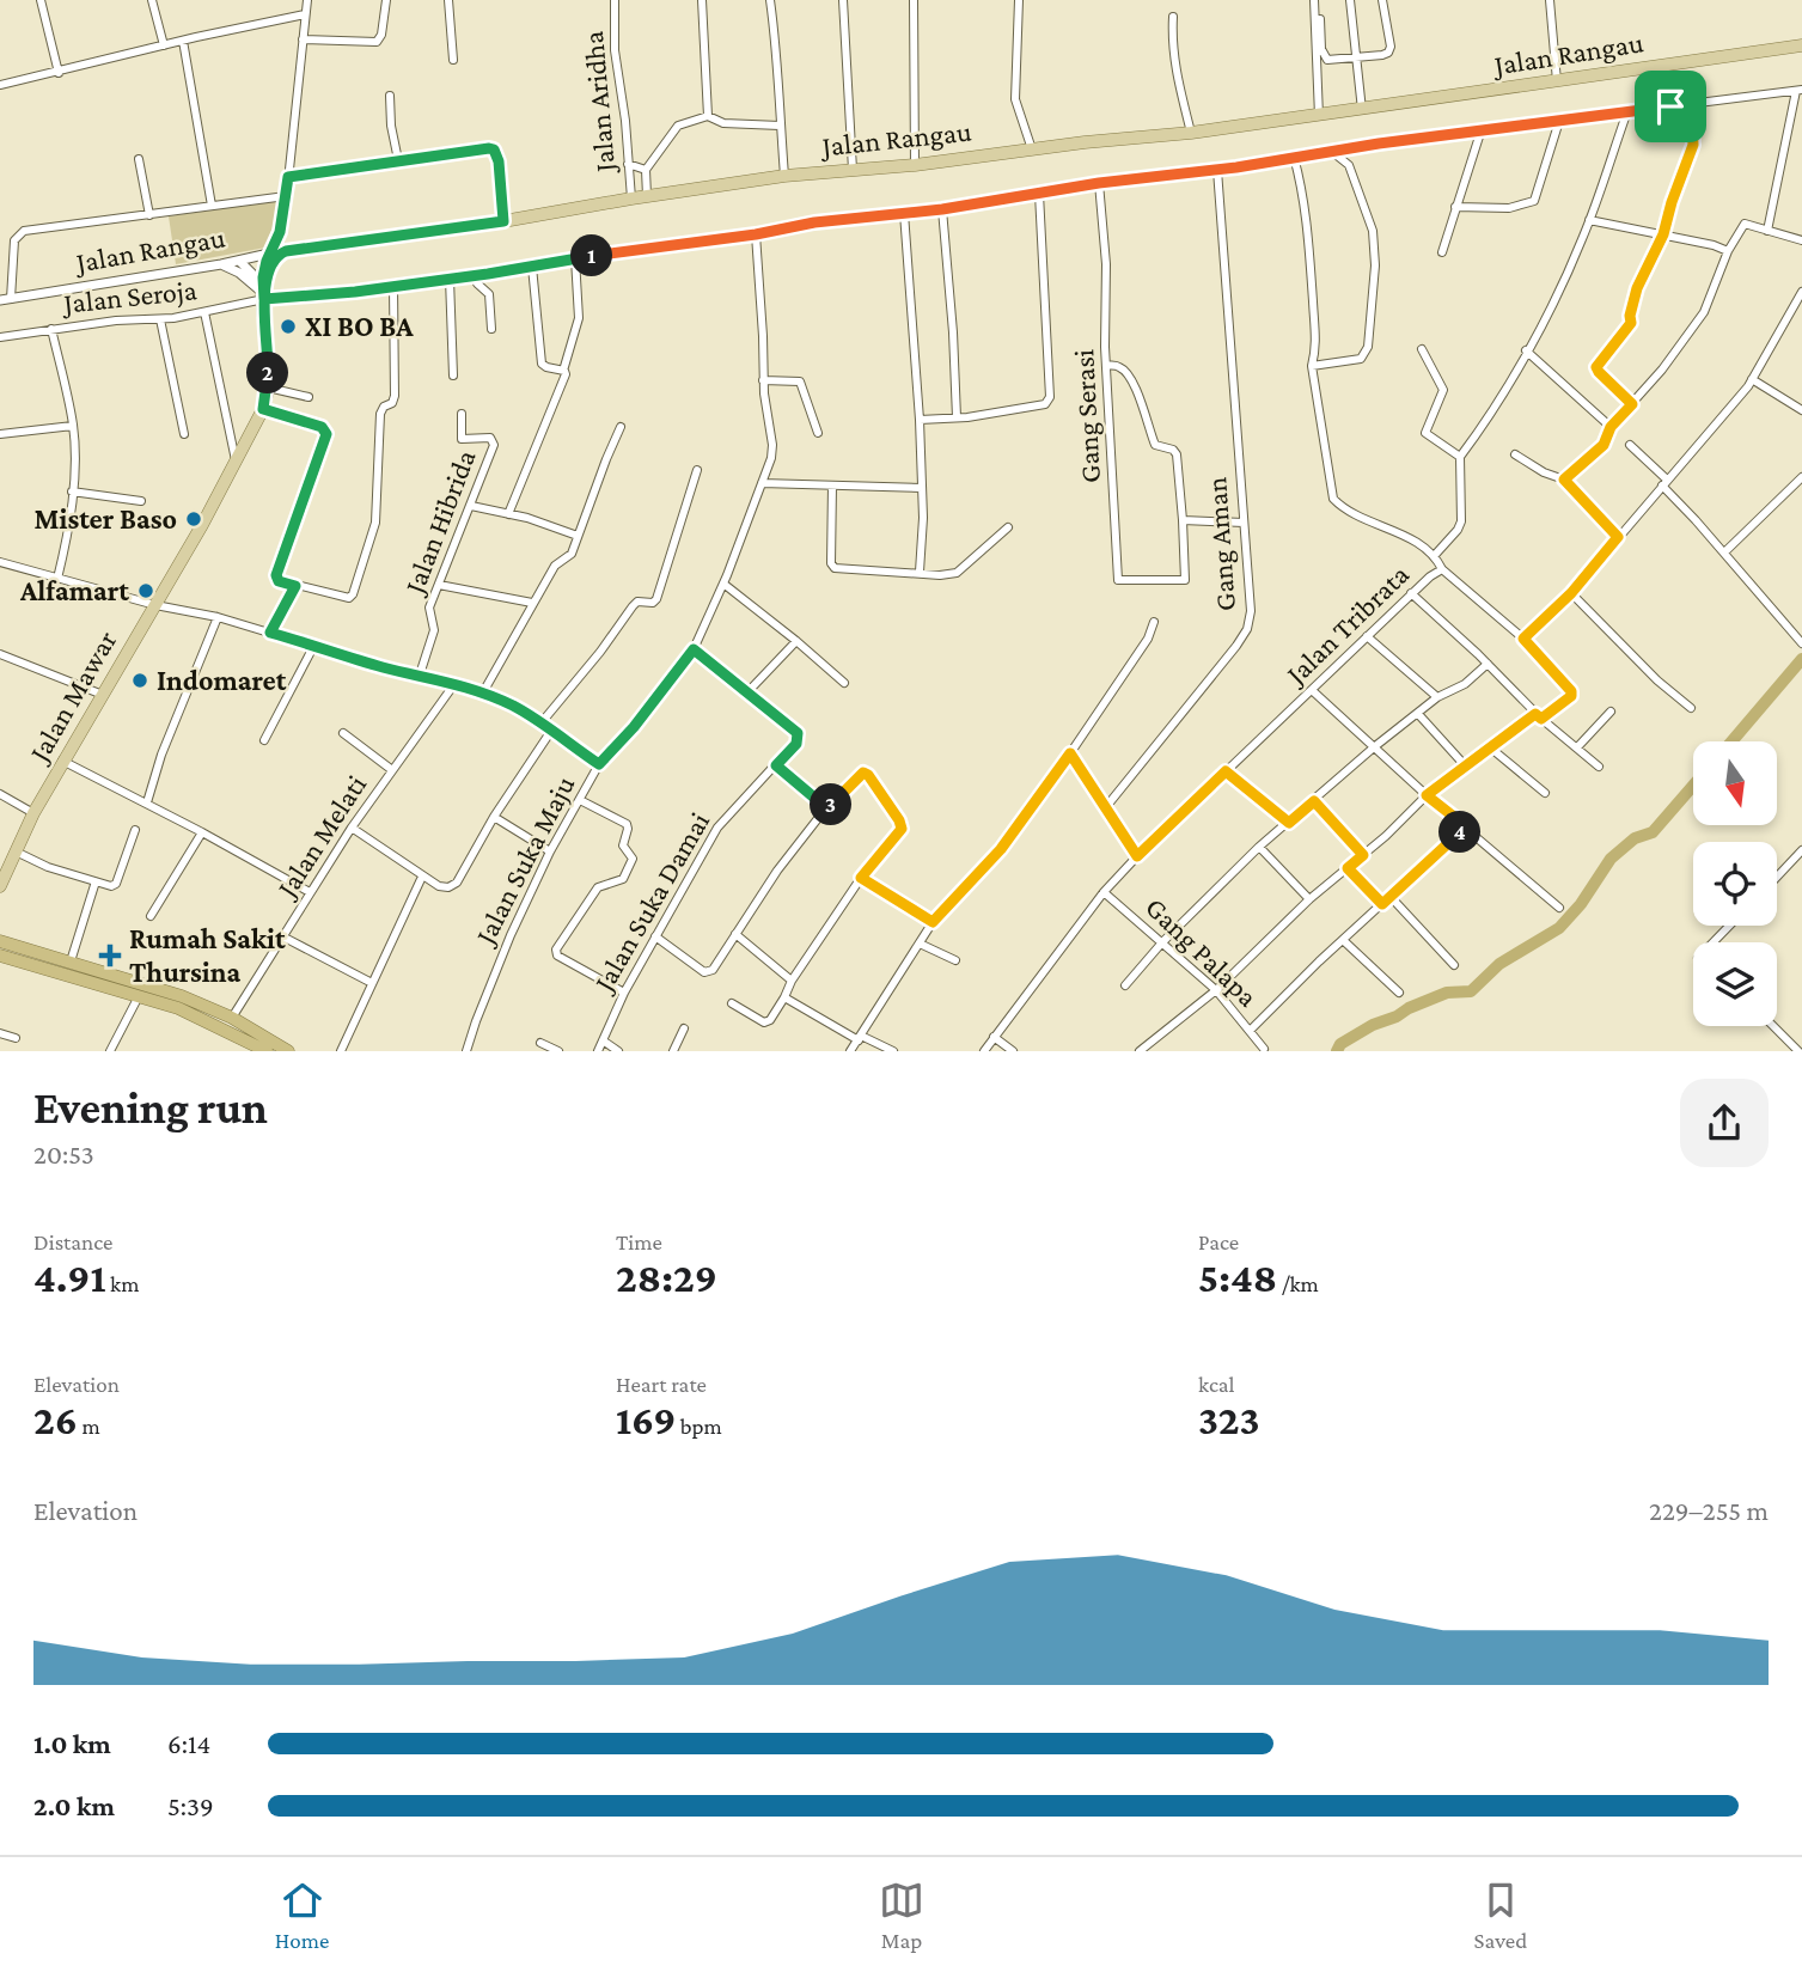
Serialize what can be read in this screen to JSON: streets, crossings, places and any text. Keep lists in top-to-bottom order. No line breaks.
{"streets":{"main road":["Jalan Rangau","Jalan Mawar"],"street":["Jalan Aridha","Jalan Seroja","Gang Serasi","Jalan Hibrida","Gang Aman","Jalan Tribrata","Jalan Melati","Jalan Suka Maju","Jalan Suka Damai","Gang Palapa"]},"crossings":[["Jalan Rangau","Jalan Aridha"],["Jalan Rangau","Jalan Mawar"],["Jalan Seroja","Gang Serasi"],["Jalan Seroja","Gang Aman"],["Jalan Seroja","Jalan Mawar"],["Jalan Seroja","Jalan Suka Maju"],["Jalan Tribrata","Gang Palapa"],["Jalan Suka Maju","Jalan Suka Damai"]],"places":{"other":["XI BO BA","Mister Baso","Alfamart","Indomaret"],"health":["Rumah Sakit Thursina"]},"north":"bottom","page":{"pins":["1","2","3","4"],"heading":["Evening run","20:53"],"stats":[["Distance","4.91 km"],["Time","28:29"],["Pace","5:48 /km"],["Elevation","26 m"],["Heart rate","169 bpm"],["kcal","323"]],"chart":["Elevation","229–255 m"],"list":[{"name":"1.0 km","note":"6:14"},{"name":"2.0 km","note":"5:39"}],"tabs":["Home","Map","Saved"]}}
